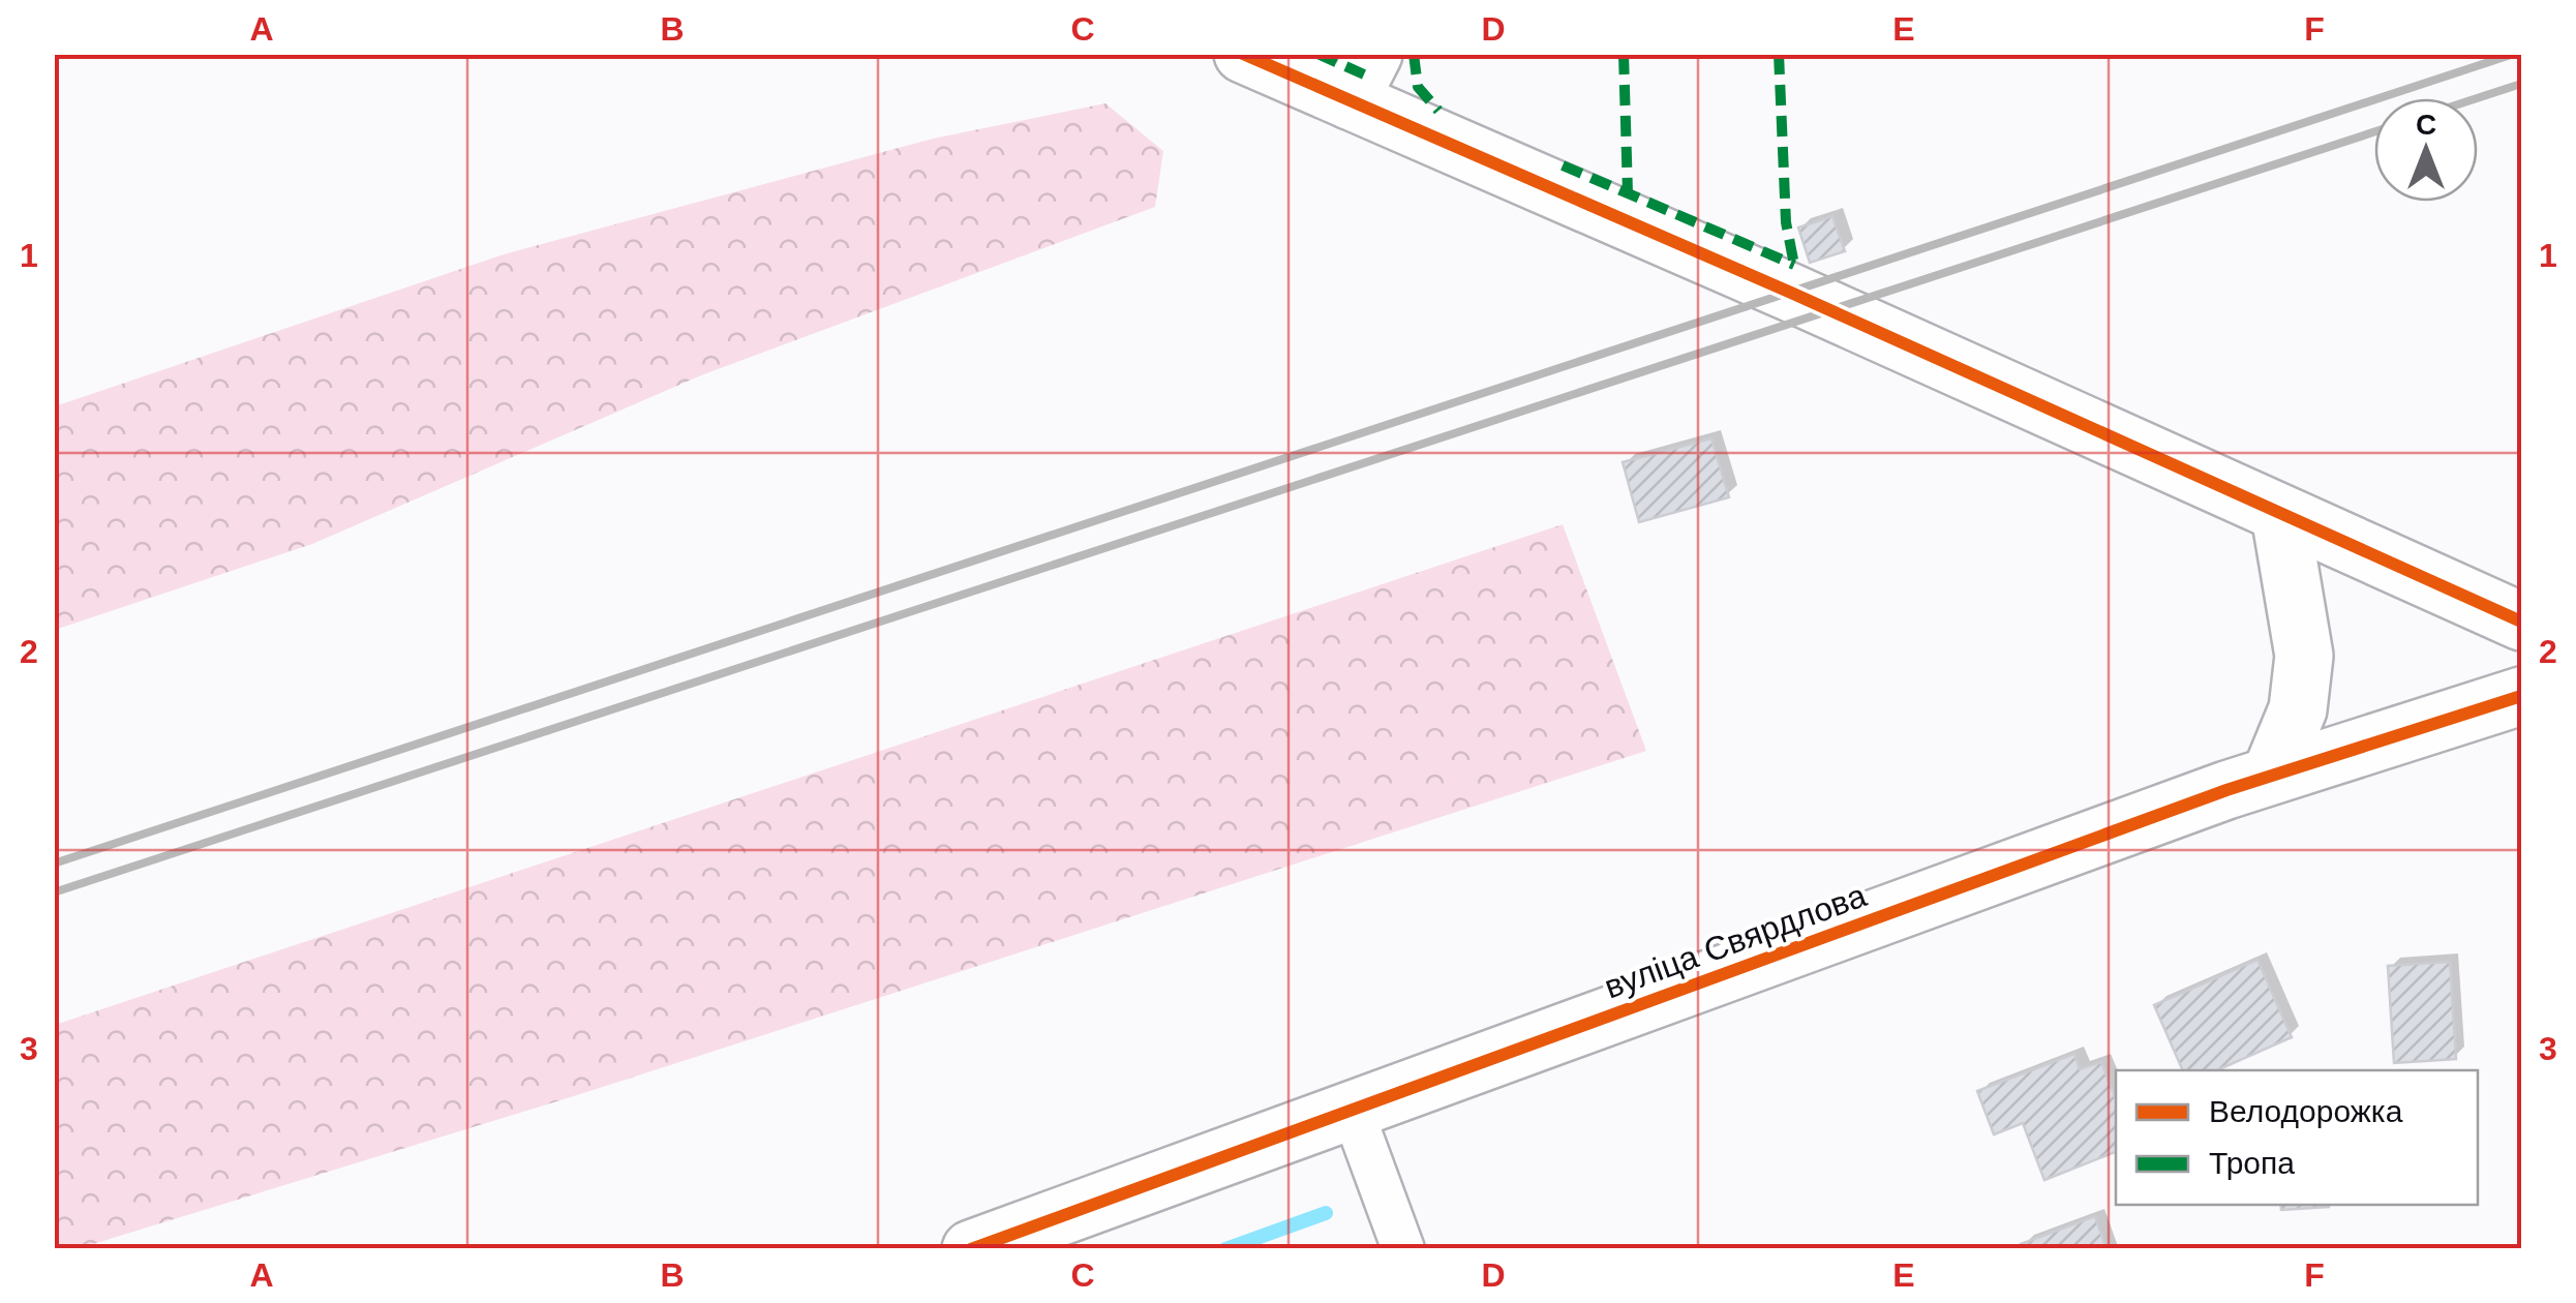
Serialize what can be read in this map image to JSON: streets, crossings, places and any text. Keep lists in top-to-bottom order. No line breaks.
{"streets":{"street":["вуліца Свярдлова"]},"legend":["Велодорожка","Тропа"],"north":"top","grid":{"columns":["A","B","C","D","E","F"],"rows":["1","2","3"]}}
